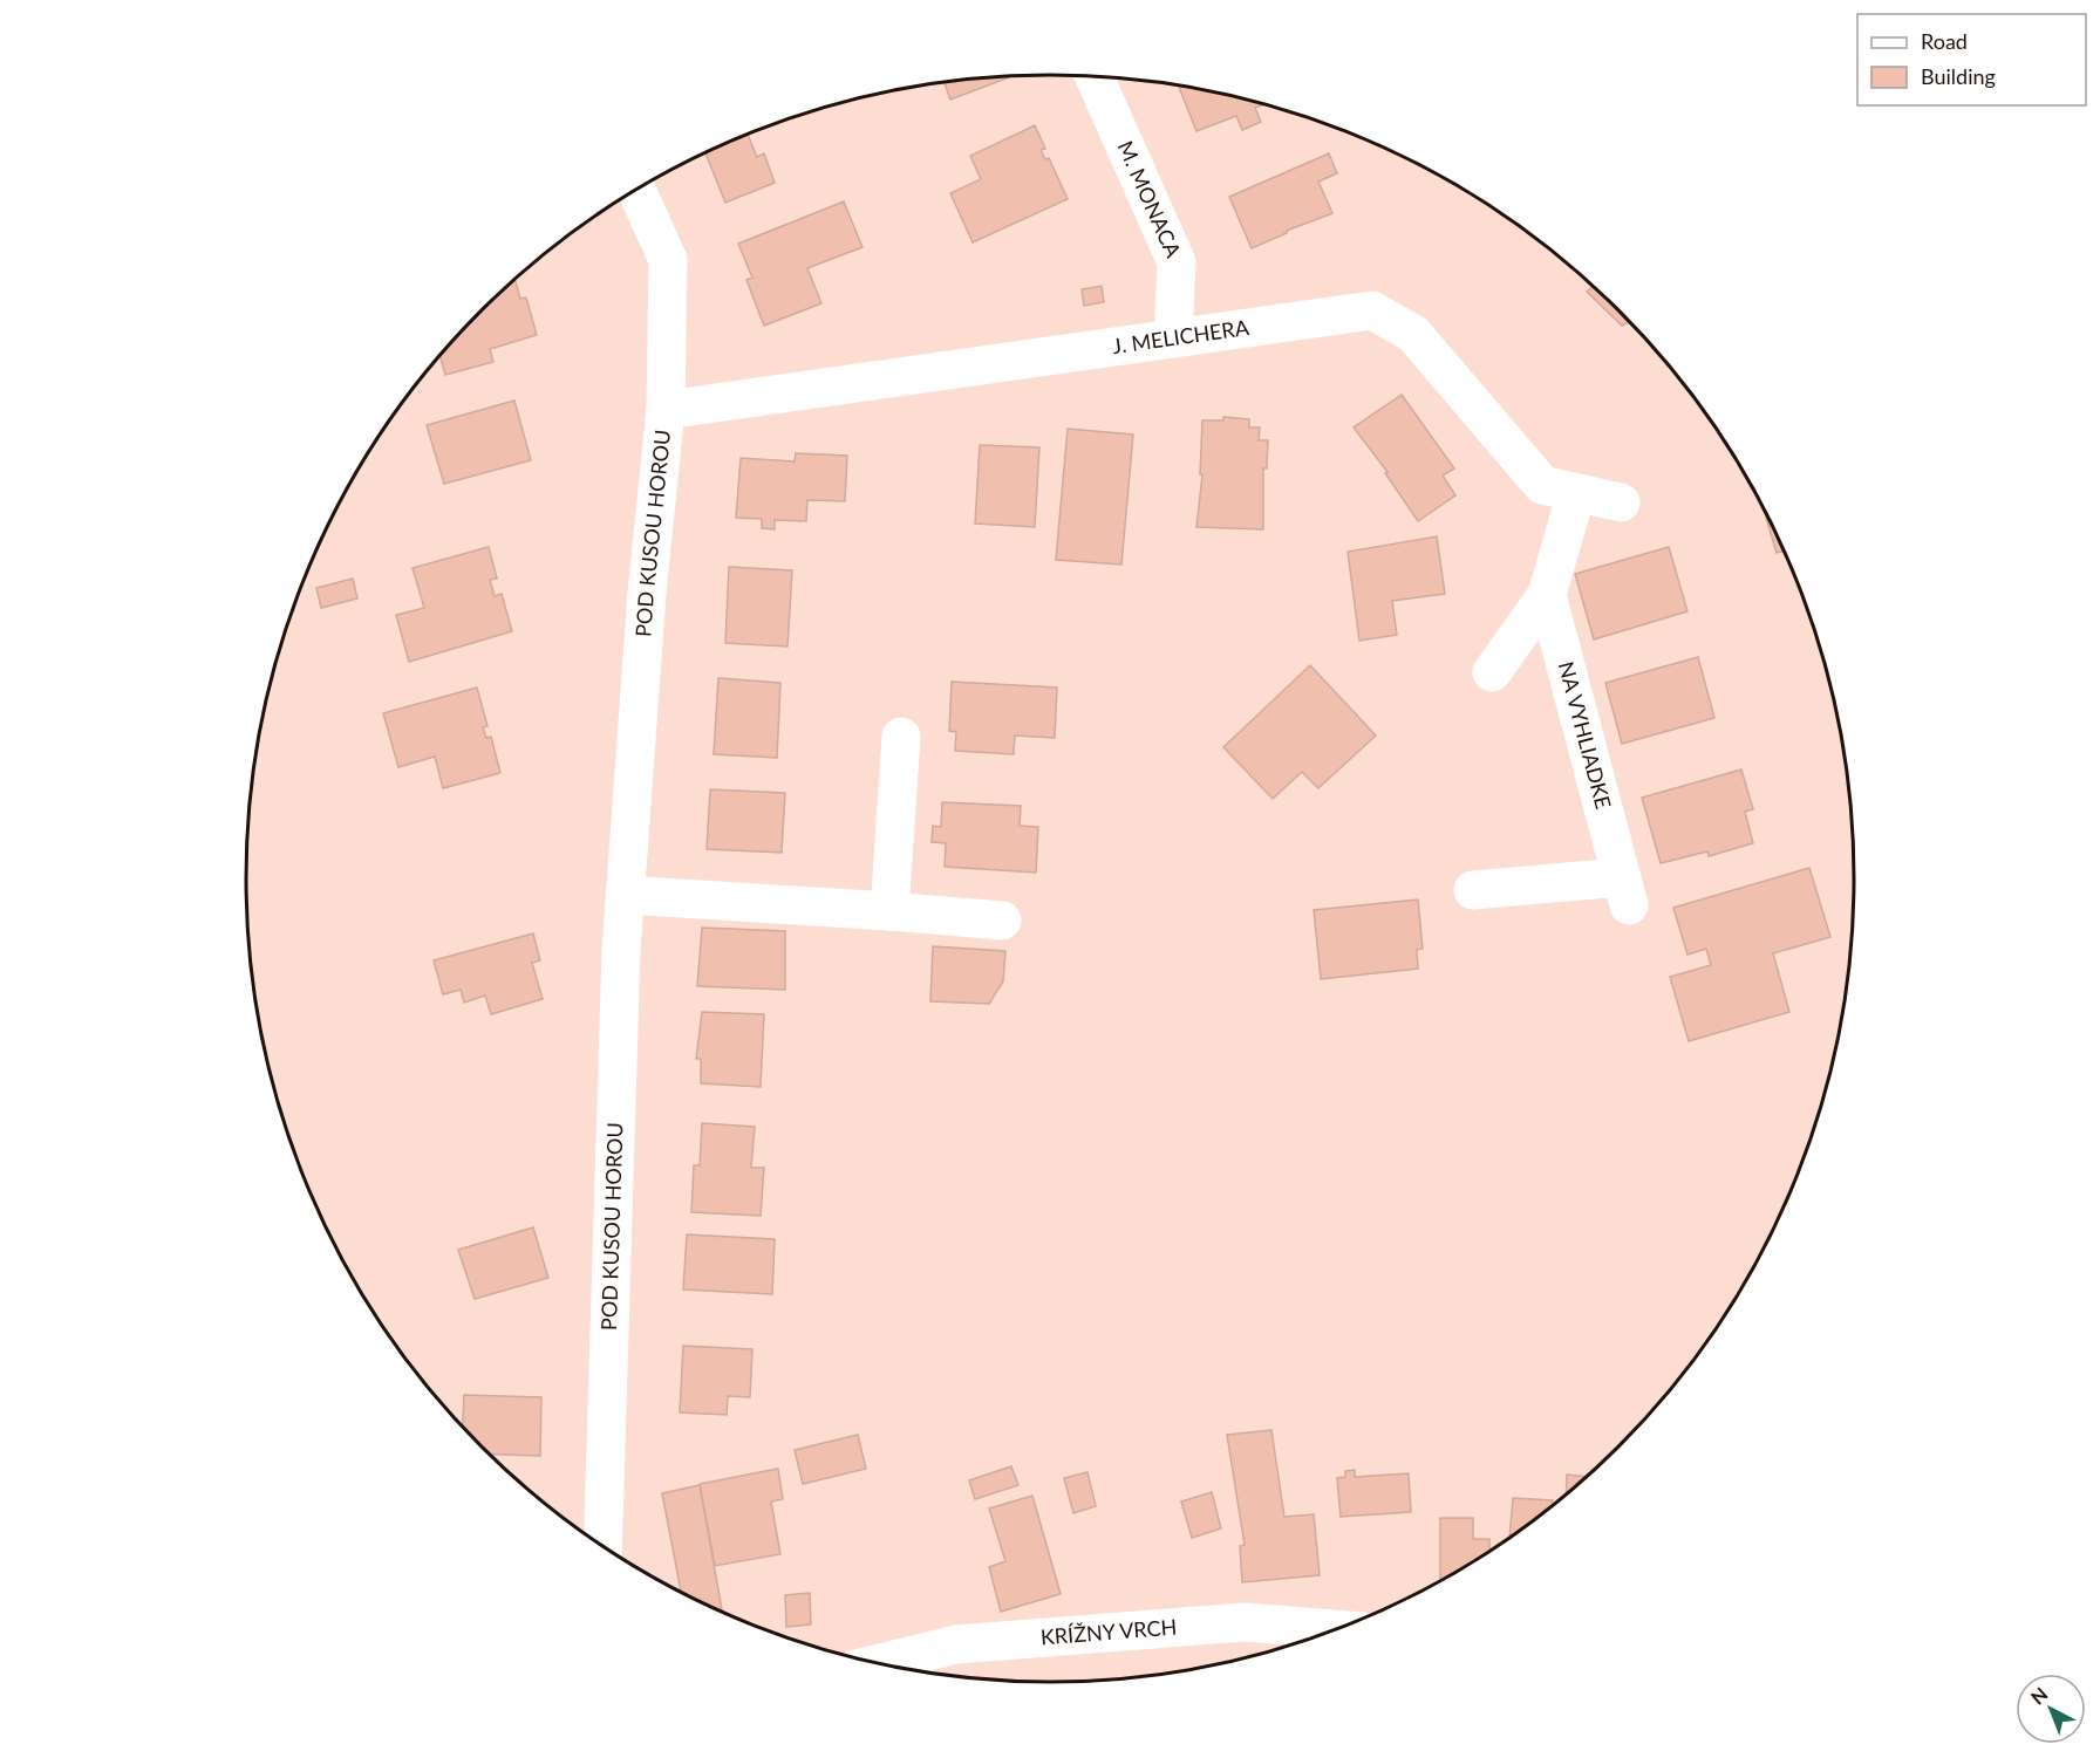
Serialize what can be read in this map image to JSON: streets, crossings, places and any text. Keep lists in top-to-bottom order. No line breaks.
{"streets":{"street":["M. MONACA","J. MELICHERA","POD KUSOU HOROU","NA VYHLIADKE","KRÍŽNY VRCH"]},"crossings":[["M. MONACA","J. MELICHERA"],["J. MELICHERA","POD KUSOU HOROU"]],"legend":["Road","Building"],"north":"top left"}
